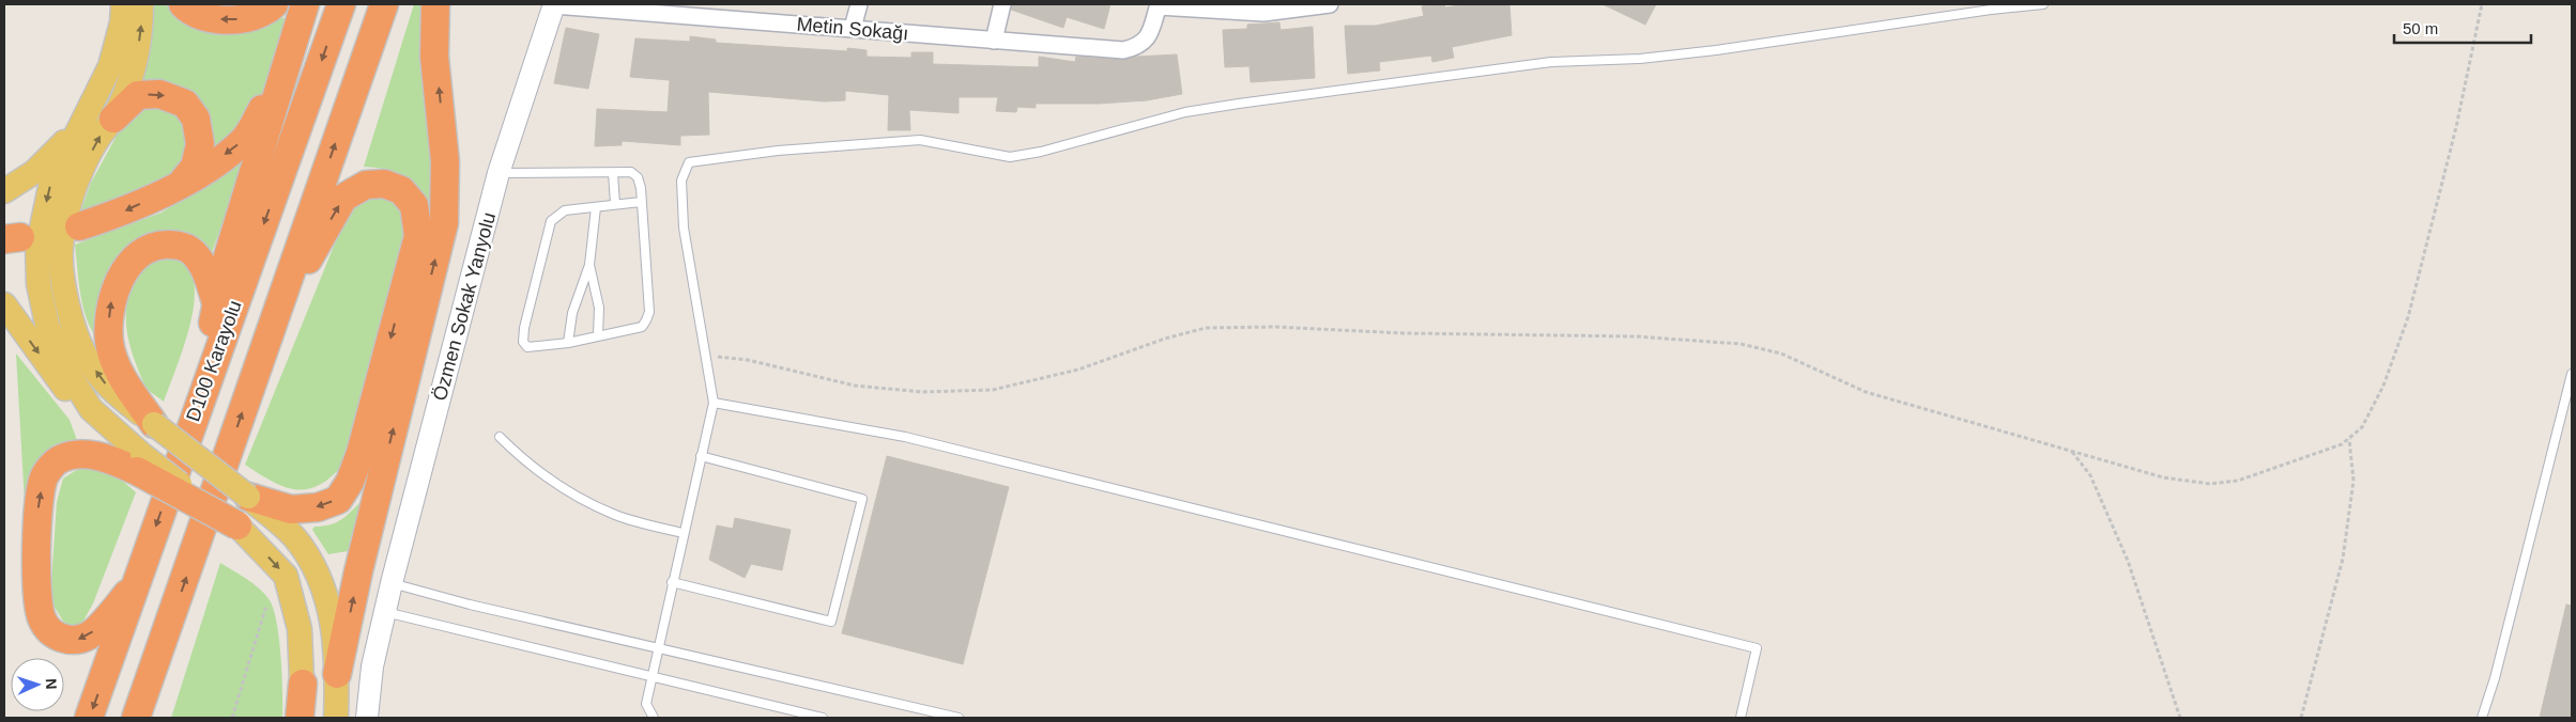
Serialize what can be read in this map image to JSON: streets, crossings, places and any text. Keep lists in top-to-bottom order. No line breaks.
{"streets":{"highway":["D100 Karayolu"],"main road":["Özmen Sokak Yanyolu"],"street":["Metin Sokağı"]},"crossings":[["Metin Sokağı","Özmen Sokak Yanyolu"]],"scale_bar":"50 m","north":"right"}
